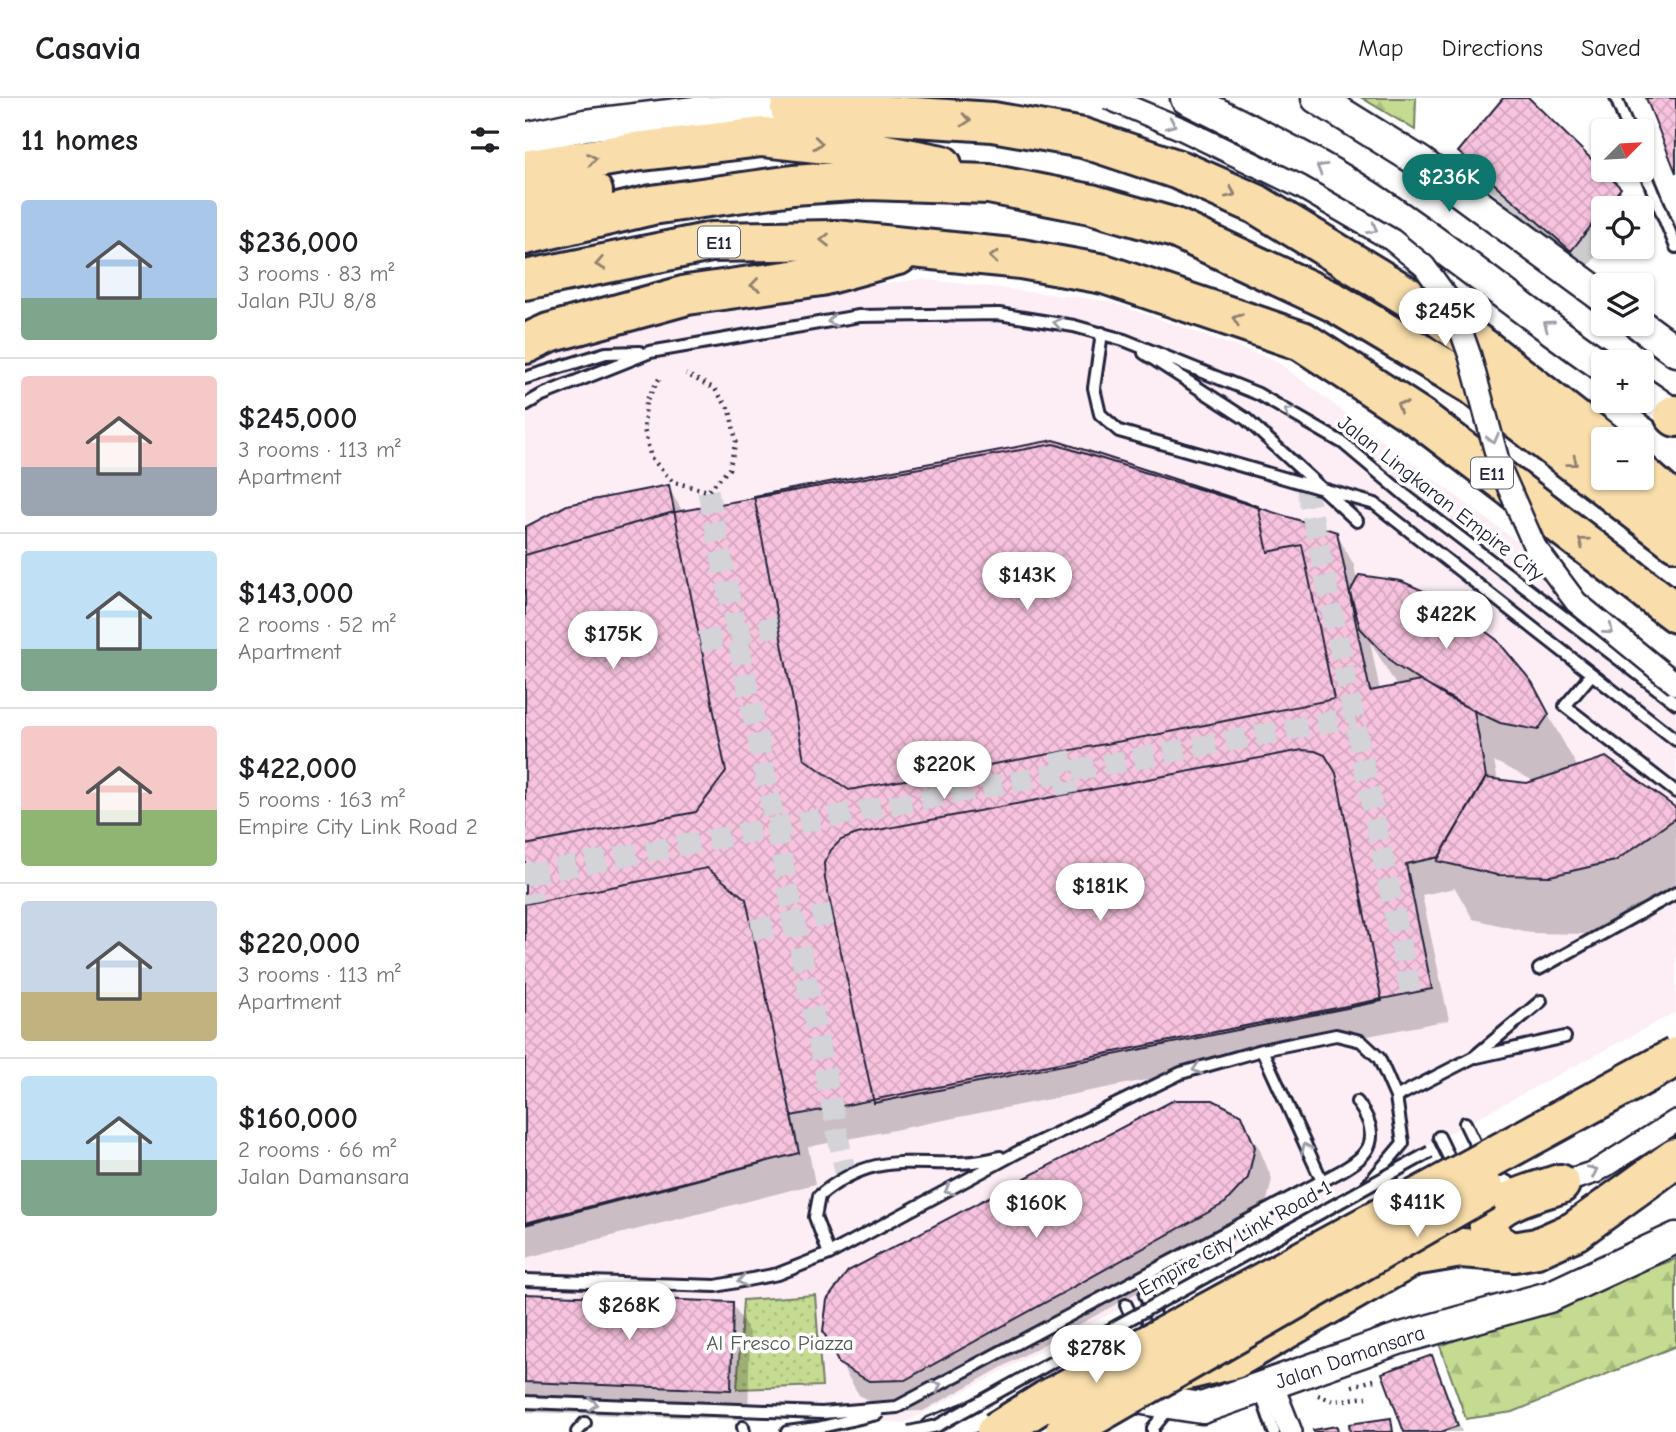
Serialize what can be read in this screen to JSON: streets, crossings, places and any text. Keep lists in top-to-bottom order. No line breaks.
{"streets":{"highway":["E11"],"street":["Jalan Damansara"],"lane":["Jalan Lingkaran Empire City","Empire City Link Road 1"]},"parks":["Al Fresco Piazza"],"north":"top right","page":{"header":"Casavia","nav":["Map","Directions","Saved"],"heading":"11 homes","map_buttons":["+","−"],"price":["$236K","$245K","$143K","$422K","$175K","$220K","$181K","$411K","$160K","$268K","$278K"],"list":[{"name":"$236,000","note":"3 rooms · 83 m² · Jalan PJU 8/8"},{"name":"$245,000","note":"3 rooms · 113 m² · Apartment"},{"name":"$143,000","note":"2 rooms · 52 m² · Apartment"},{"name":"$422,000","note":"5 rooms · 163 m² · Empire City Link Road 2"},{"name":"$220,000","note":"3 rooms · 113 m² · Apartment"},{"name":"$160,000","note":"2 rooms · 66 m² · Jalan Damansara"}]}}
